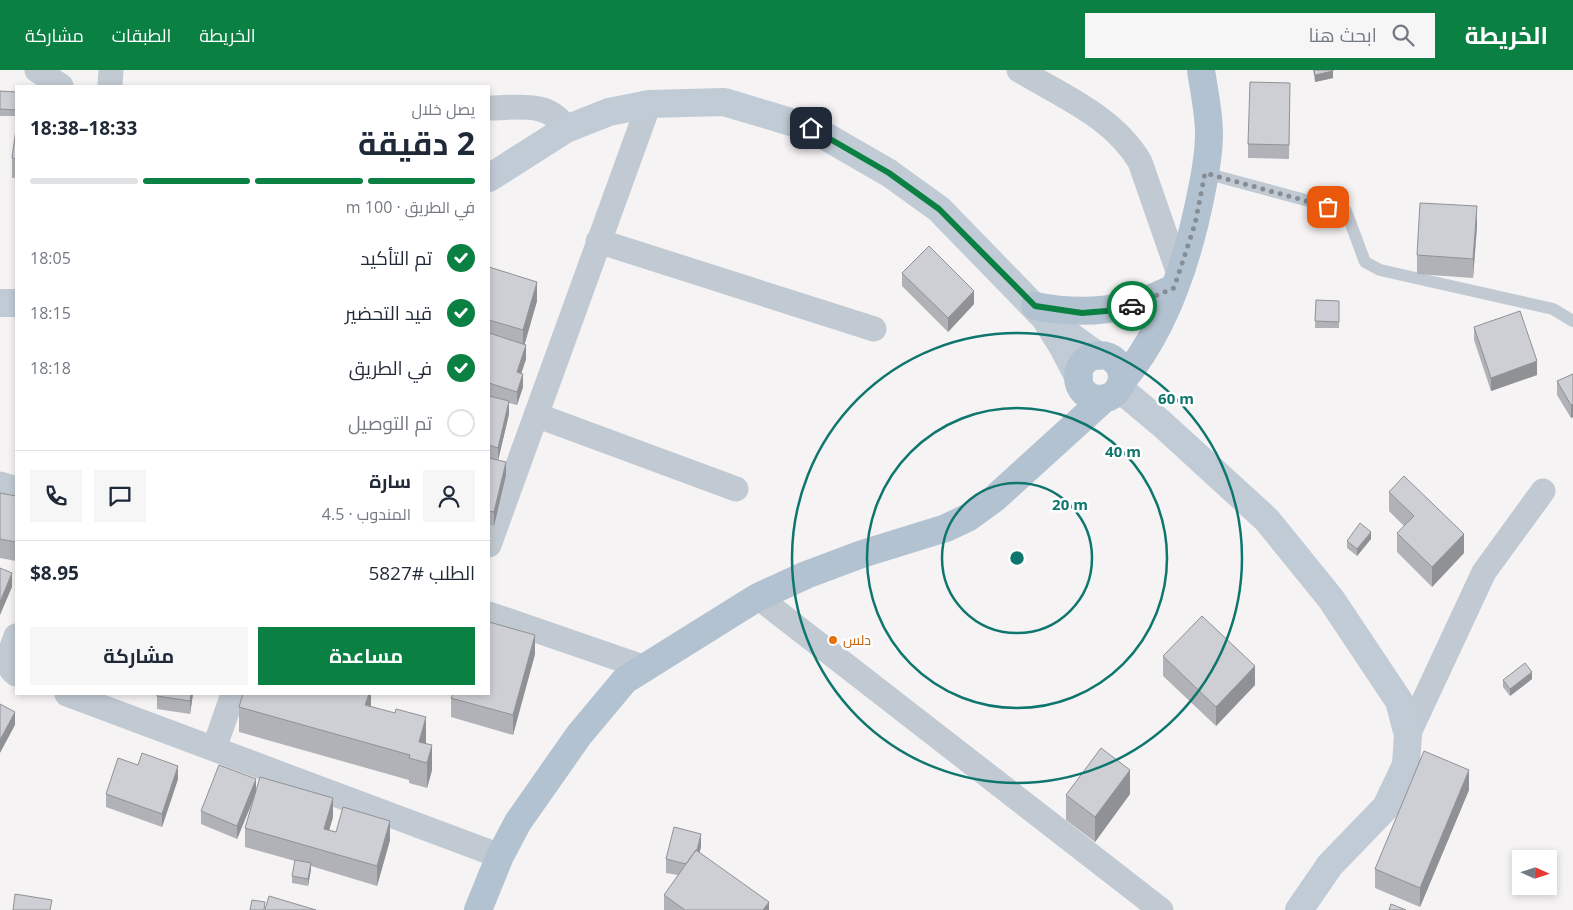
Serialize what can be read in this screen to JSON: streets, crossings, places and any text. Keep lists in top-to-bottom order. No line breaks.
{"places":["دلس"],"north":"right","page":{"header":"الخريطة","search":"ابحث هنا","nav":["الخريطة","الطبقات","مشاركة"],"heading":["2 دقيقة","يصل خلال","18:33–18:38"],"panel":["سارة","المندوب · 4.5","الطلب #5827","$8.95"],"bar":"في الطريق · 100 m","list":[["تم التأكيد","18:05"],["قيد التحضير","18:15"],["في الطريق","18:18"],"تم التوصيل"],"buttons":["مساعدة","مشاركة"]},"rings":["60 m","40 m","20 m"]}
